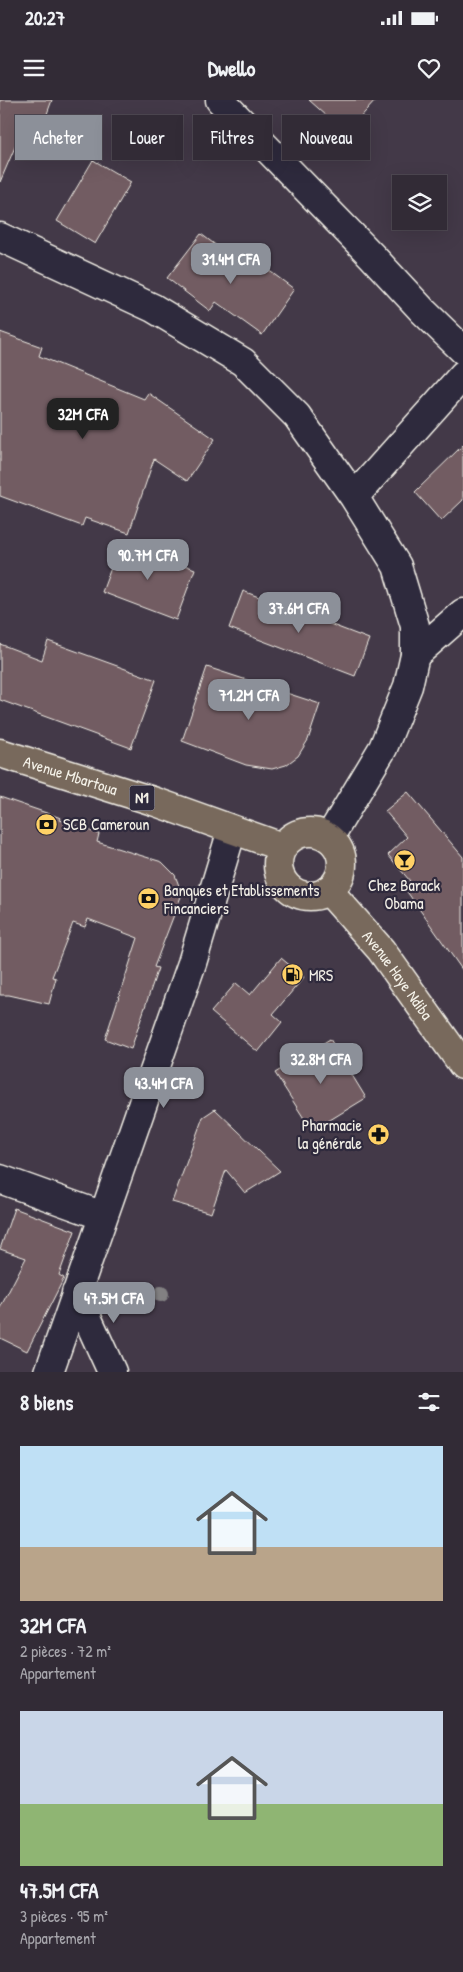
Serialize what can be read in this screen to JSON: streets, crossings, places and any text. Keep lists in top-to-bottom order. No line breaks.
{"streets":{"highway":["Avenue Mbartoua","N1","Avenue Haye Ndiba"]},"crossings":[["Avenue Mbartoua","Avenue Haye Ndiba"]],"places":{"bank":["SCB Cameroun","Banques et Etablissements Fincanciers"],"bar":["Chez Barack Obama"],"fuel station":["MRS"],"pharmacy":["Pharmacie la générale"]},"page":{"status":"20:27","header":"Dwello","chip":["Acheter","Louer","Filtres","Nouveau"],"price":["31.4M CFA","32M CFA","90.7M CFA","37.6M CFA","71.2M CFA","32.8M CFA","43.4M CFA","47.5M CFA"],"heading":"8 biens","list":[{"name":"32M CFA","note":"2 pièces · 72 m² · Appartement"},{"name":"47.5M CFA","note":"3 pièces · 95 m² · Appartement"}]}}
